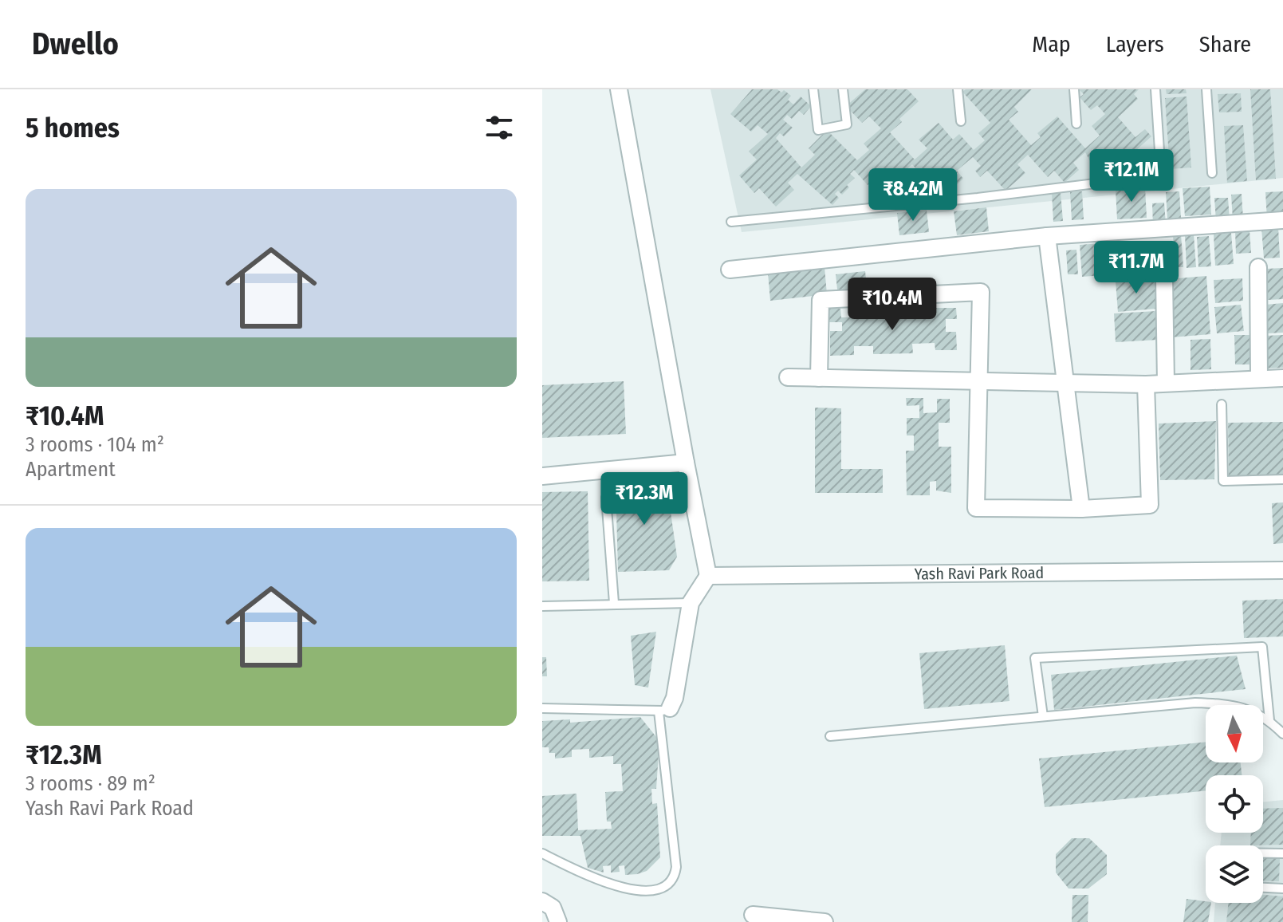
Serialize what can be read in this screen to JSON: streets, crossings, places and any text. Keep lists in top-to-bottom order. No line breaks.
{"streets":{"street":["Yash Ravi Park Road"]},"north":"bottom","page":{"header":"Dwello","nav":["Map","Layers","Share"],"heading":"5 homes","price":["₹12.1M","₹8.42M","₹11.7M","₹10.4M","₹12.3M"],"list":[{"name":"₹10.4M","note":"3 rooms · 104 m² · Apartment"},{"name":"₹12.3M","note":"3 rooms · 89 m² · Yash Ravi Park Road"}]}}
